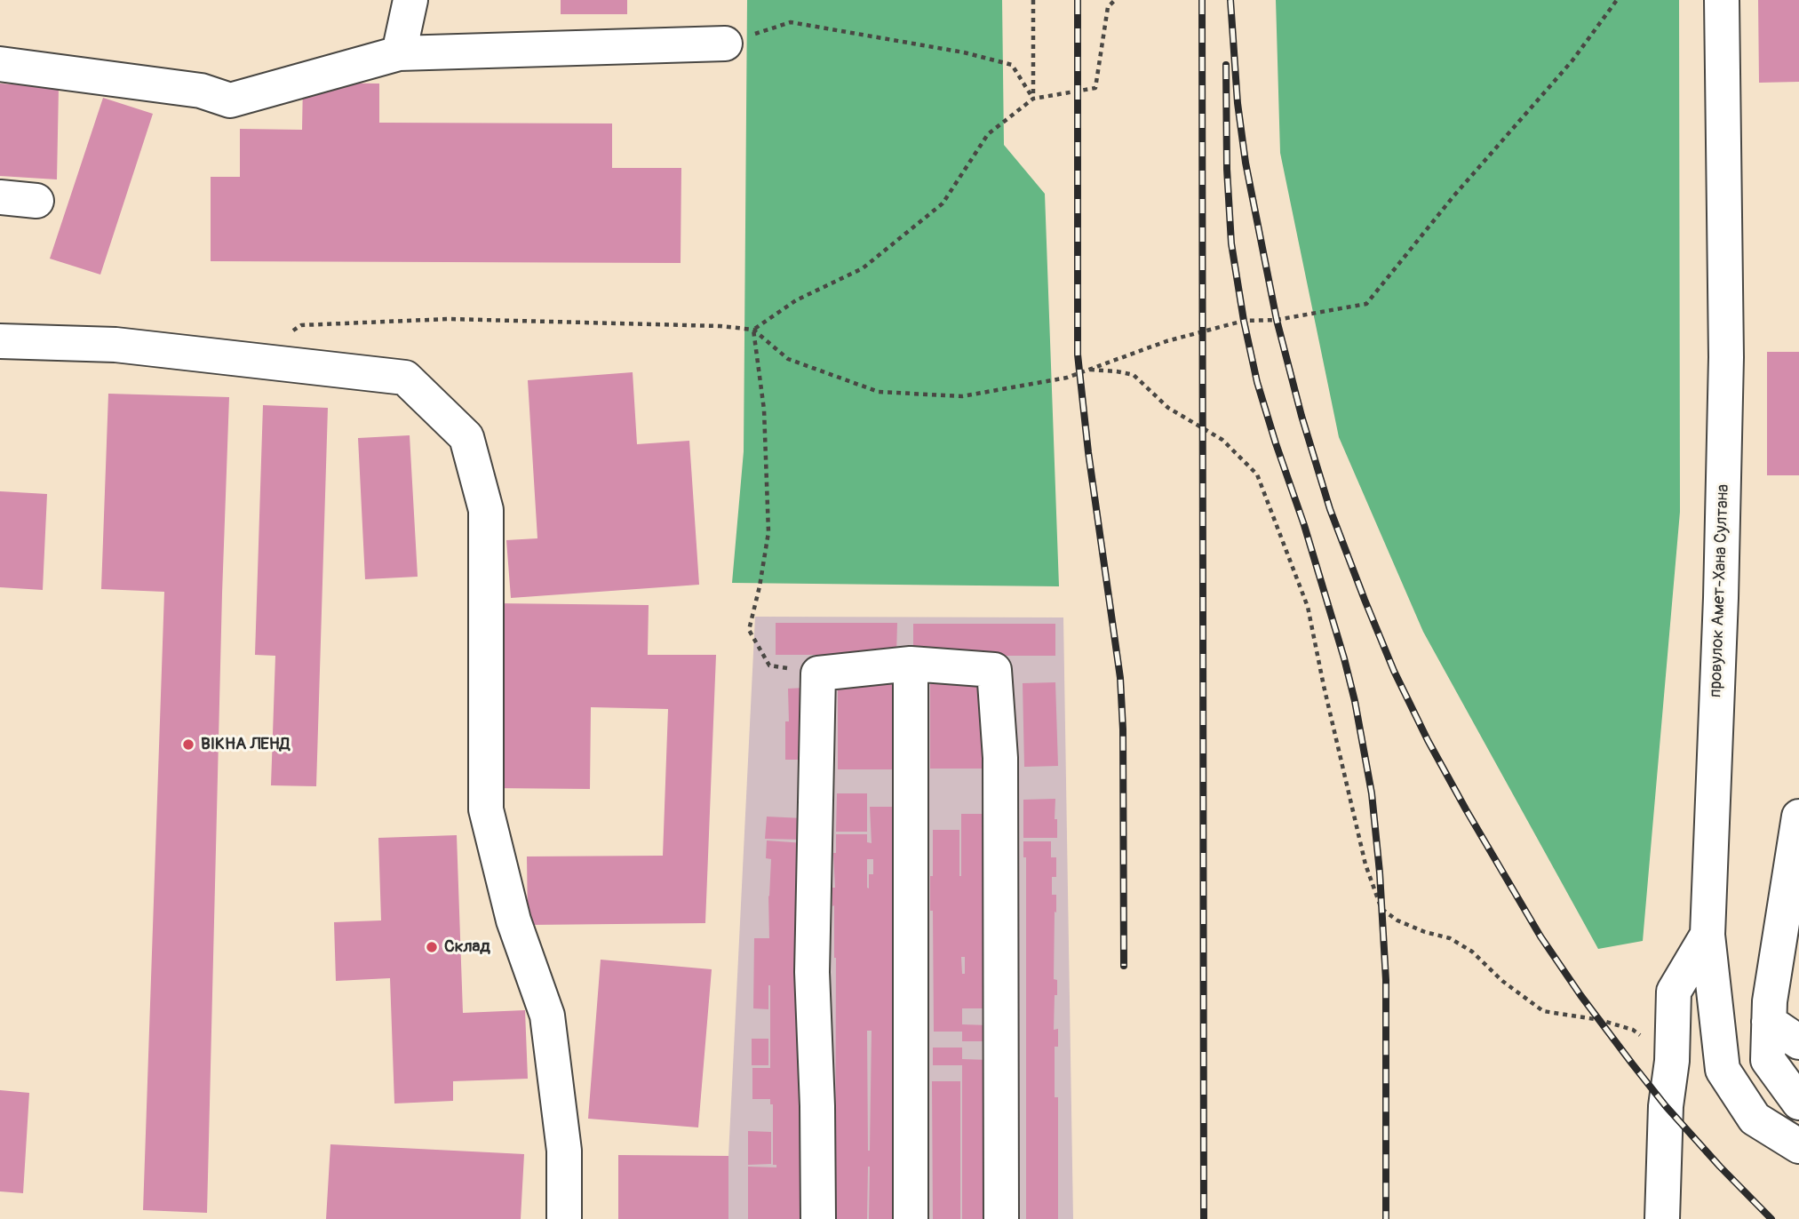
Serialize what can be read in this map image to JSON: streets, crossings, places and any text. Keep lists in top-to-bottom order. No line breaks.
{"streets":{"street":["провулок Амет-Хана Султана"]},"places":["ВІКНА ЛЕНД","Склад"]}
